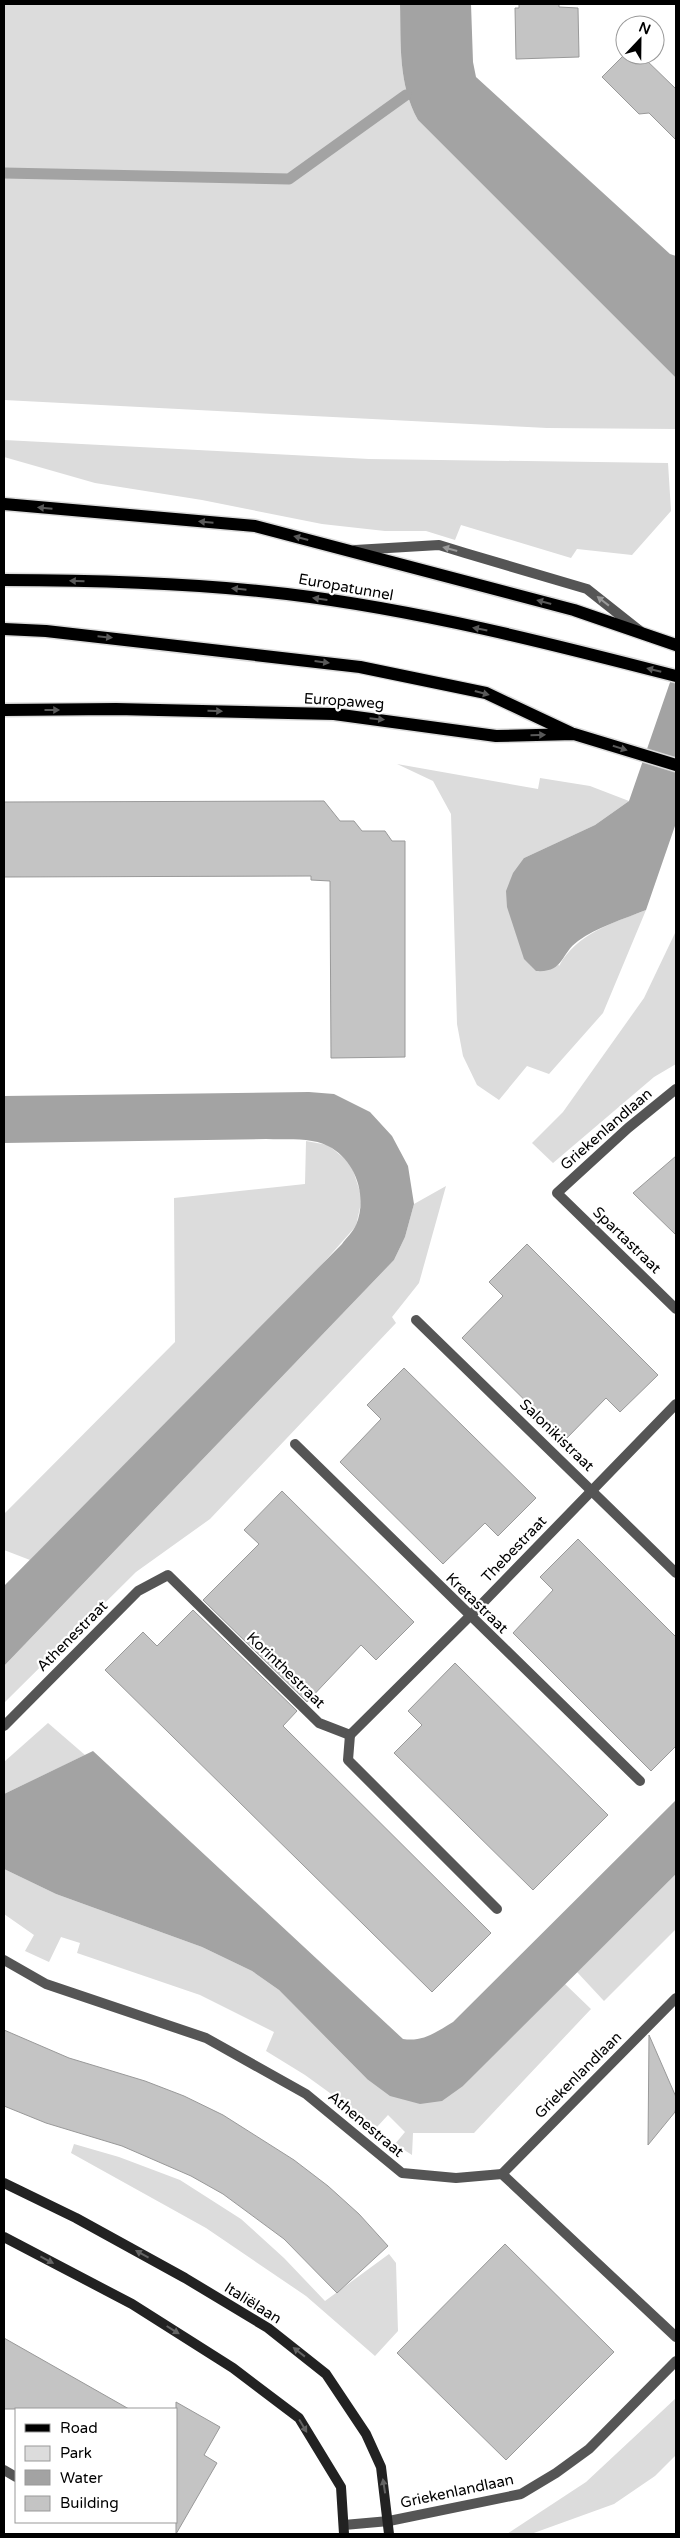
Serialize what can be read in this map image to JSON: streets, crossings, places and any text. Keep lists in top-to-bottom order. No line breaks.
{"streets":{"main road":["Europatunnel","Europaweg"],"street":["Griekenlandlaan","Spartastraat","Salonikistraat","Thebestraat","Kretastraat","Athenestraat","Korinthestraat","Italiëlaan"]},"crossings":[["Griekenlandlaan","Spartastraat"],["Griekenlandlaan","Athenestraat"],["Griekenlandlaan","Italiëlaan"],["Salonikistraat","Thebestraat"],["Thebestraat","Kretastraat"],["Thebestraat","Korinthestraat"],["Athenestraat","Korinthestraat"]],"legend":["Road","Park","Water","Building"],"north":"top"}
